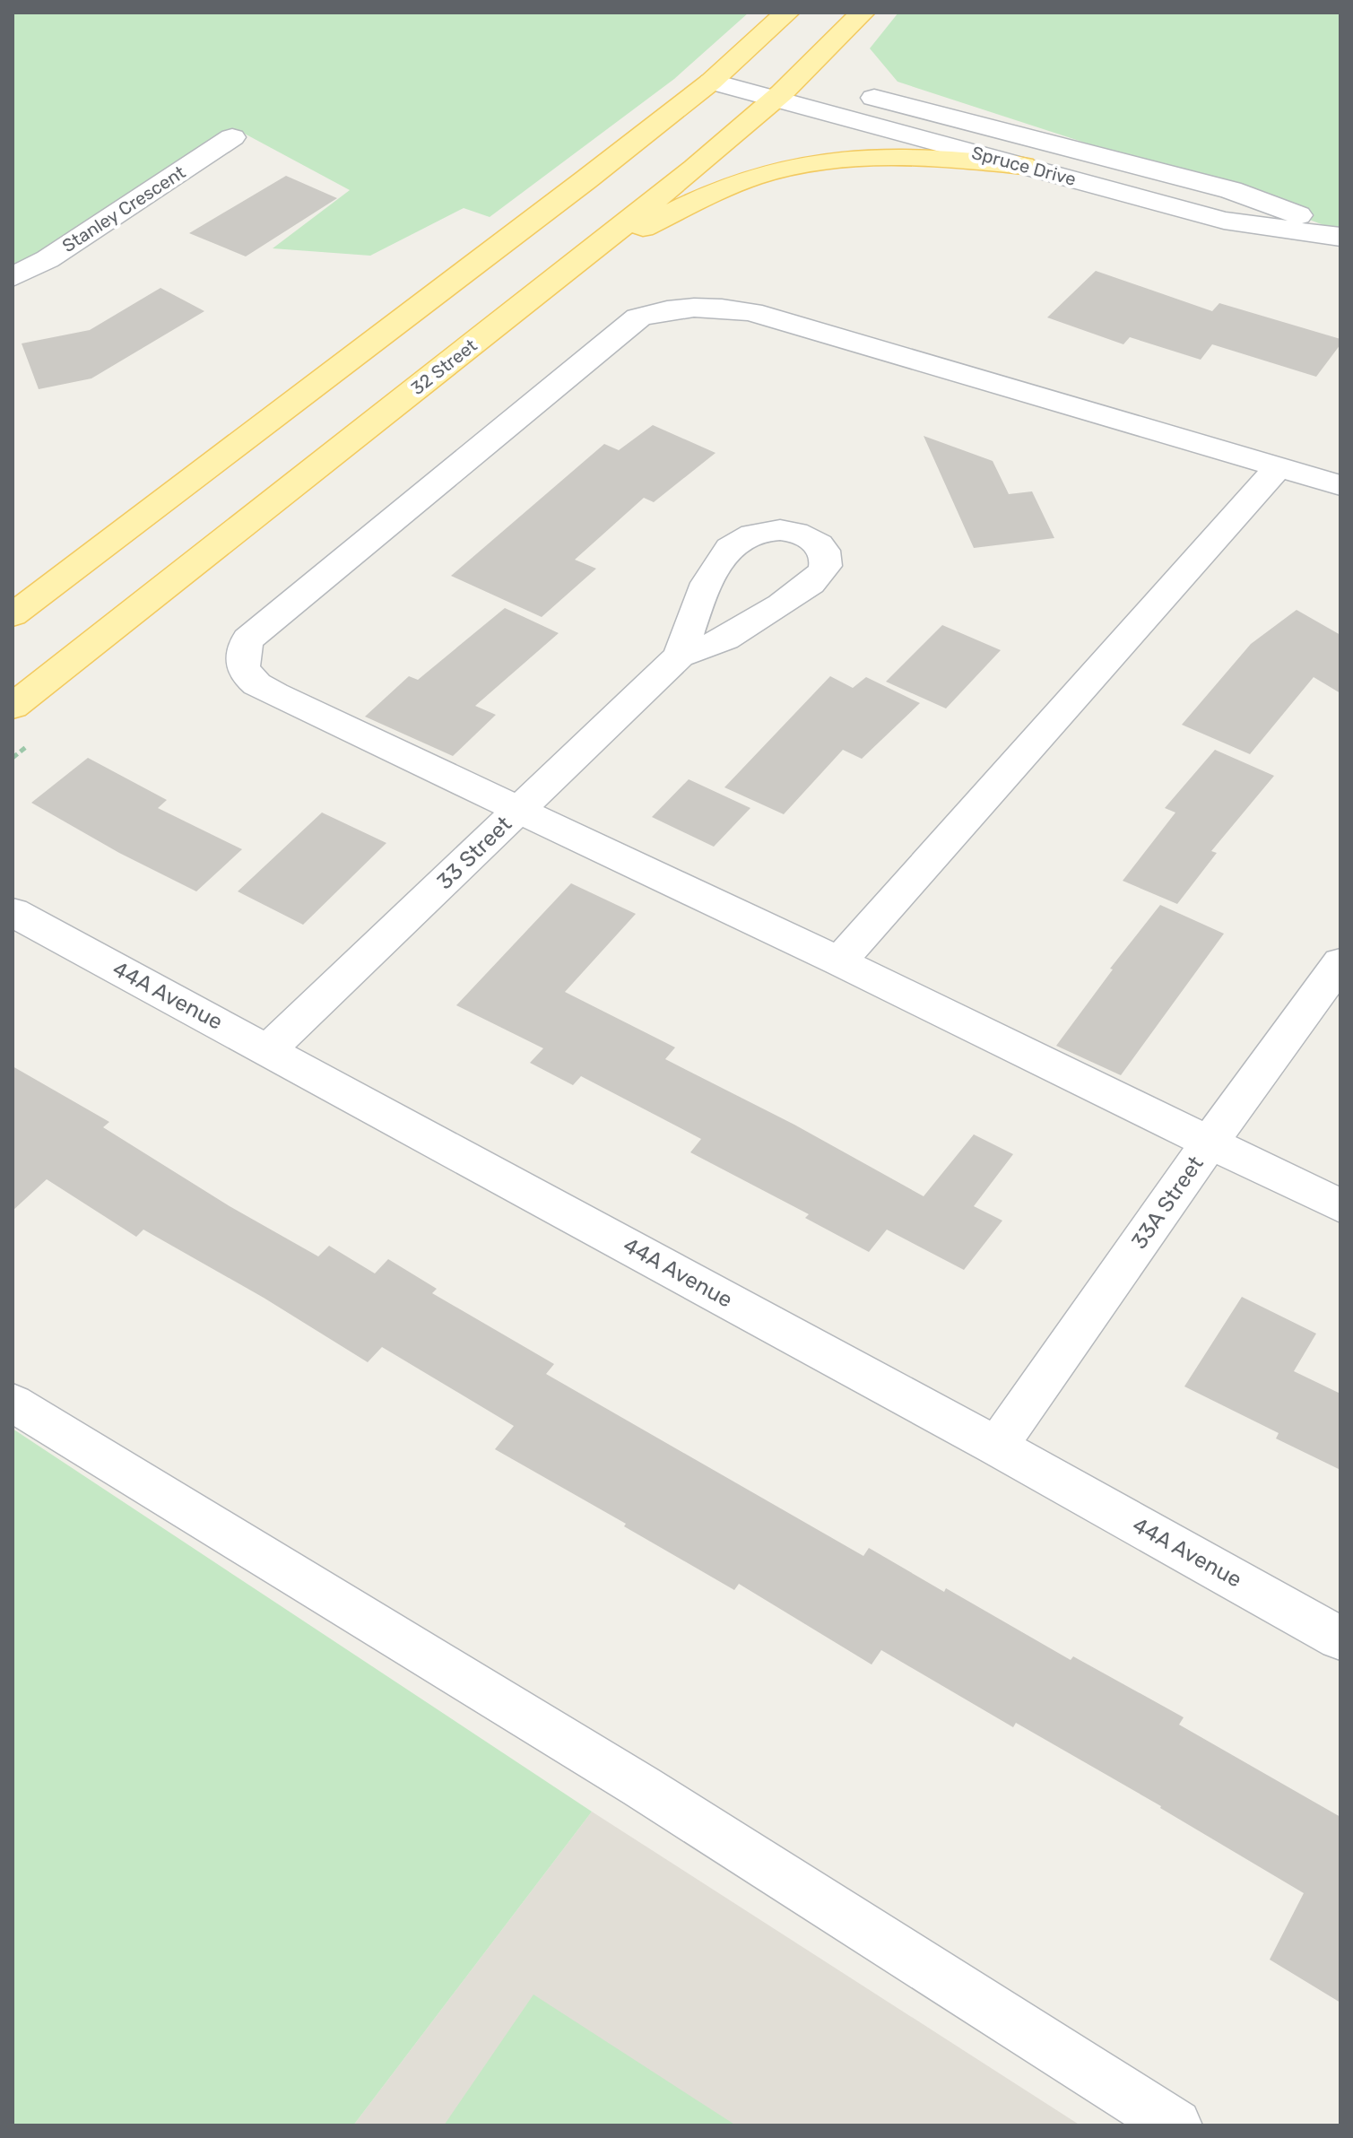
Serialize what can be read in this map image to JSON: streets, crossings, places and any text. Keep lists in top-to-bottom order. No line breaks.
{"streets":{"main road":["32 Street"],"street":["Spruce Drive","Stanley Crescent","33 Street","44A Avenue","33A Street"]},"crossings":[["Spruce Drive","32 Street"],["33 Street","44A Avenue"],["44A Avenue","33A Street"]]}
